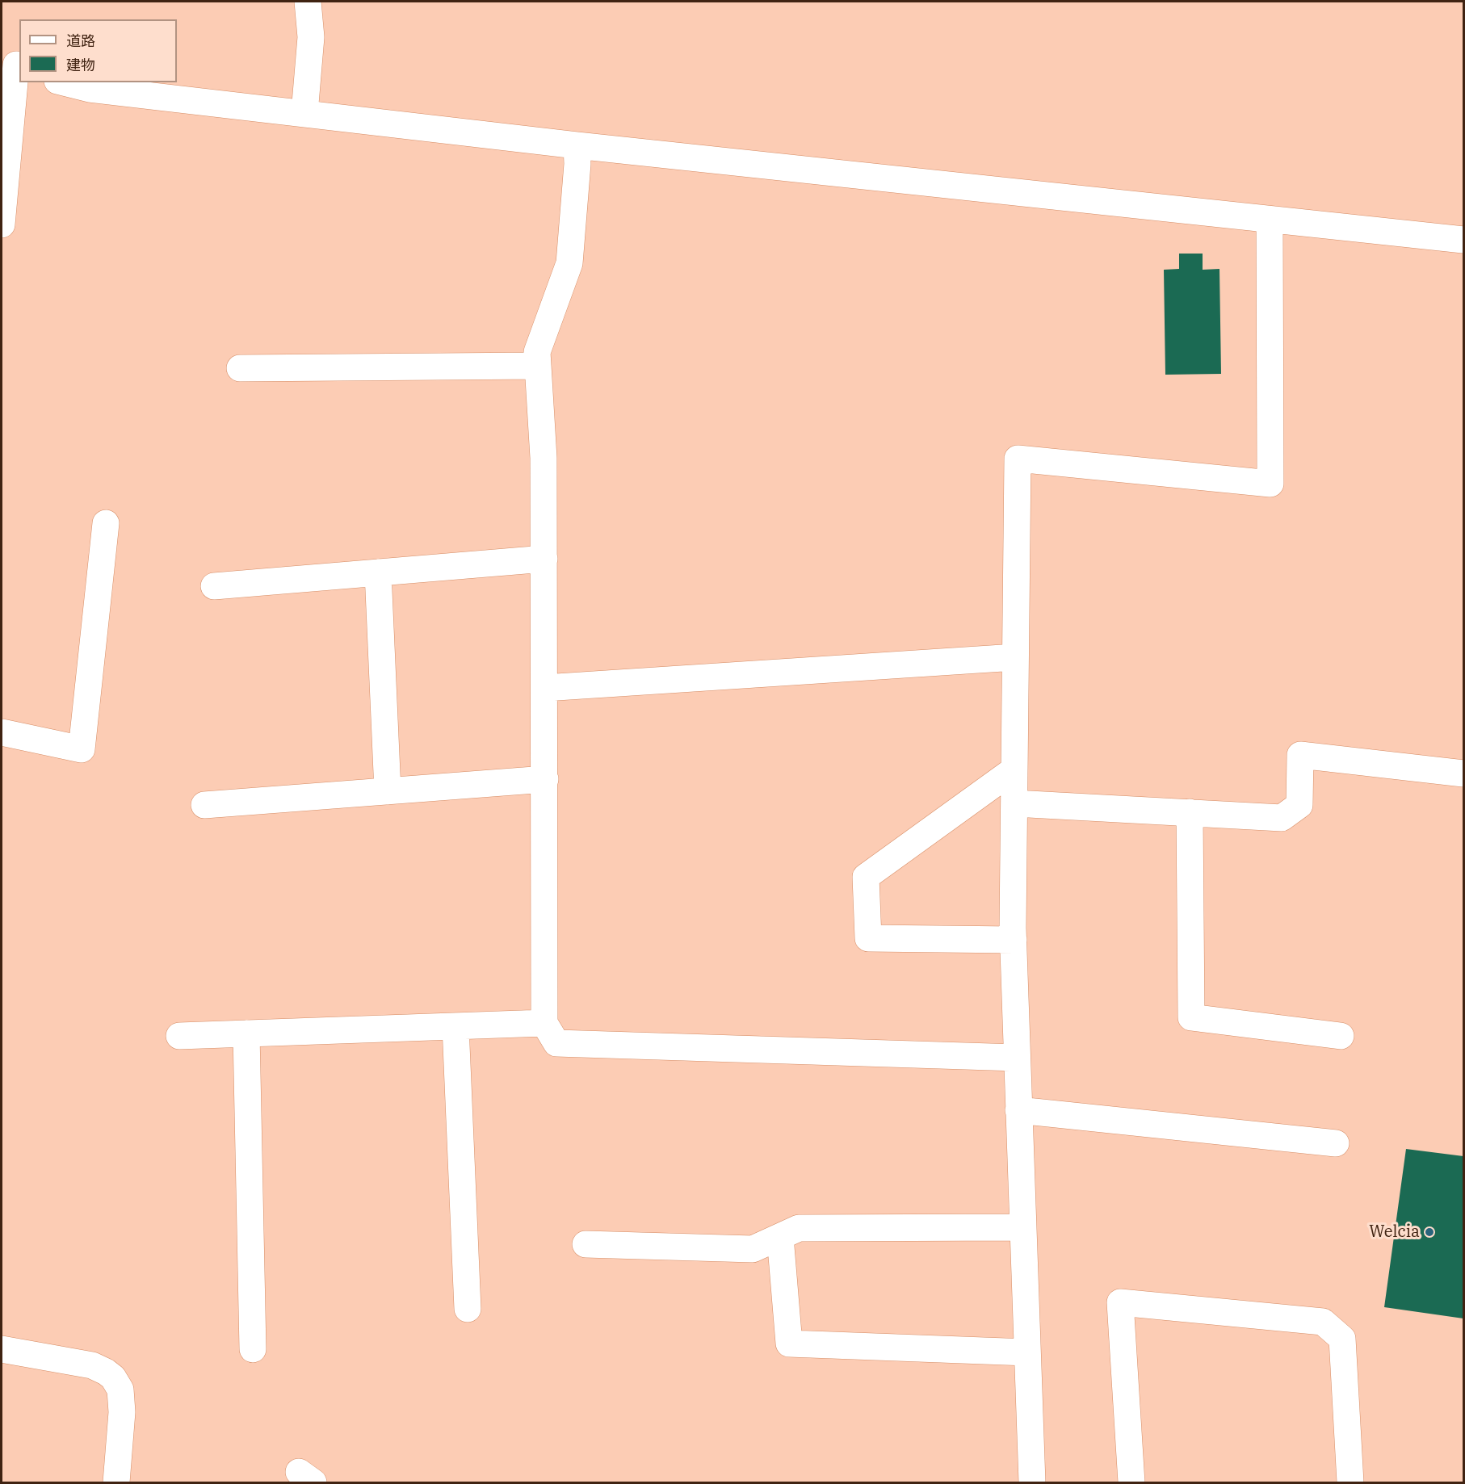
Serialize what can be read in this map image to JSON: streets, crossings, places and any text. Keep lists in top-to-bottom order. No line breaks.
{"places":["Welcia"],"legend":["道路","建物"]}
